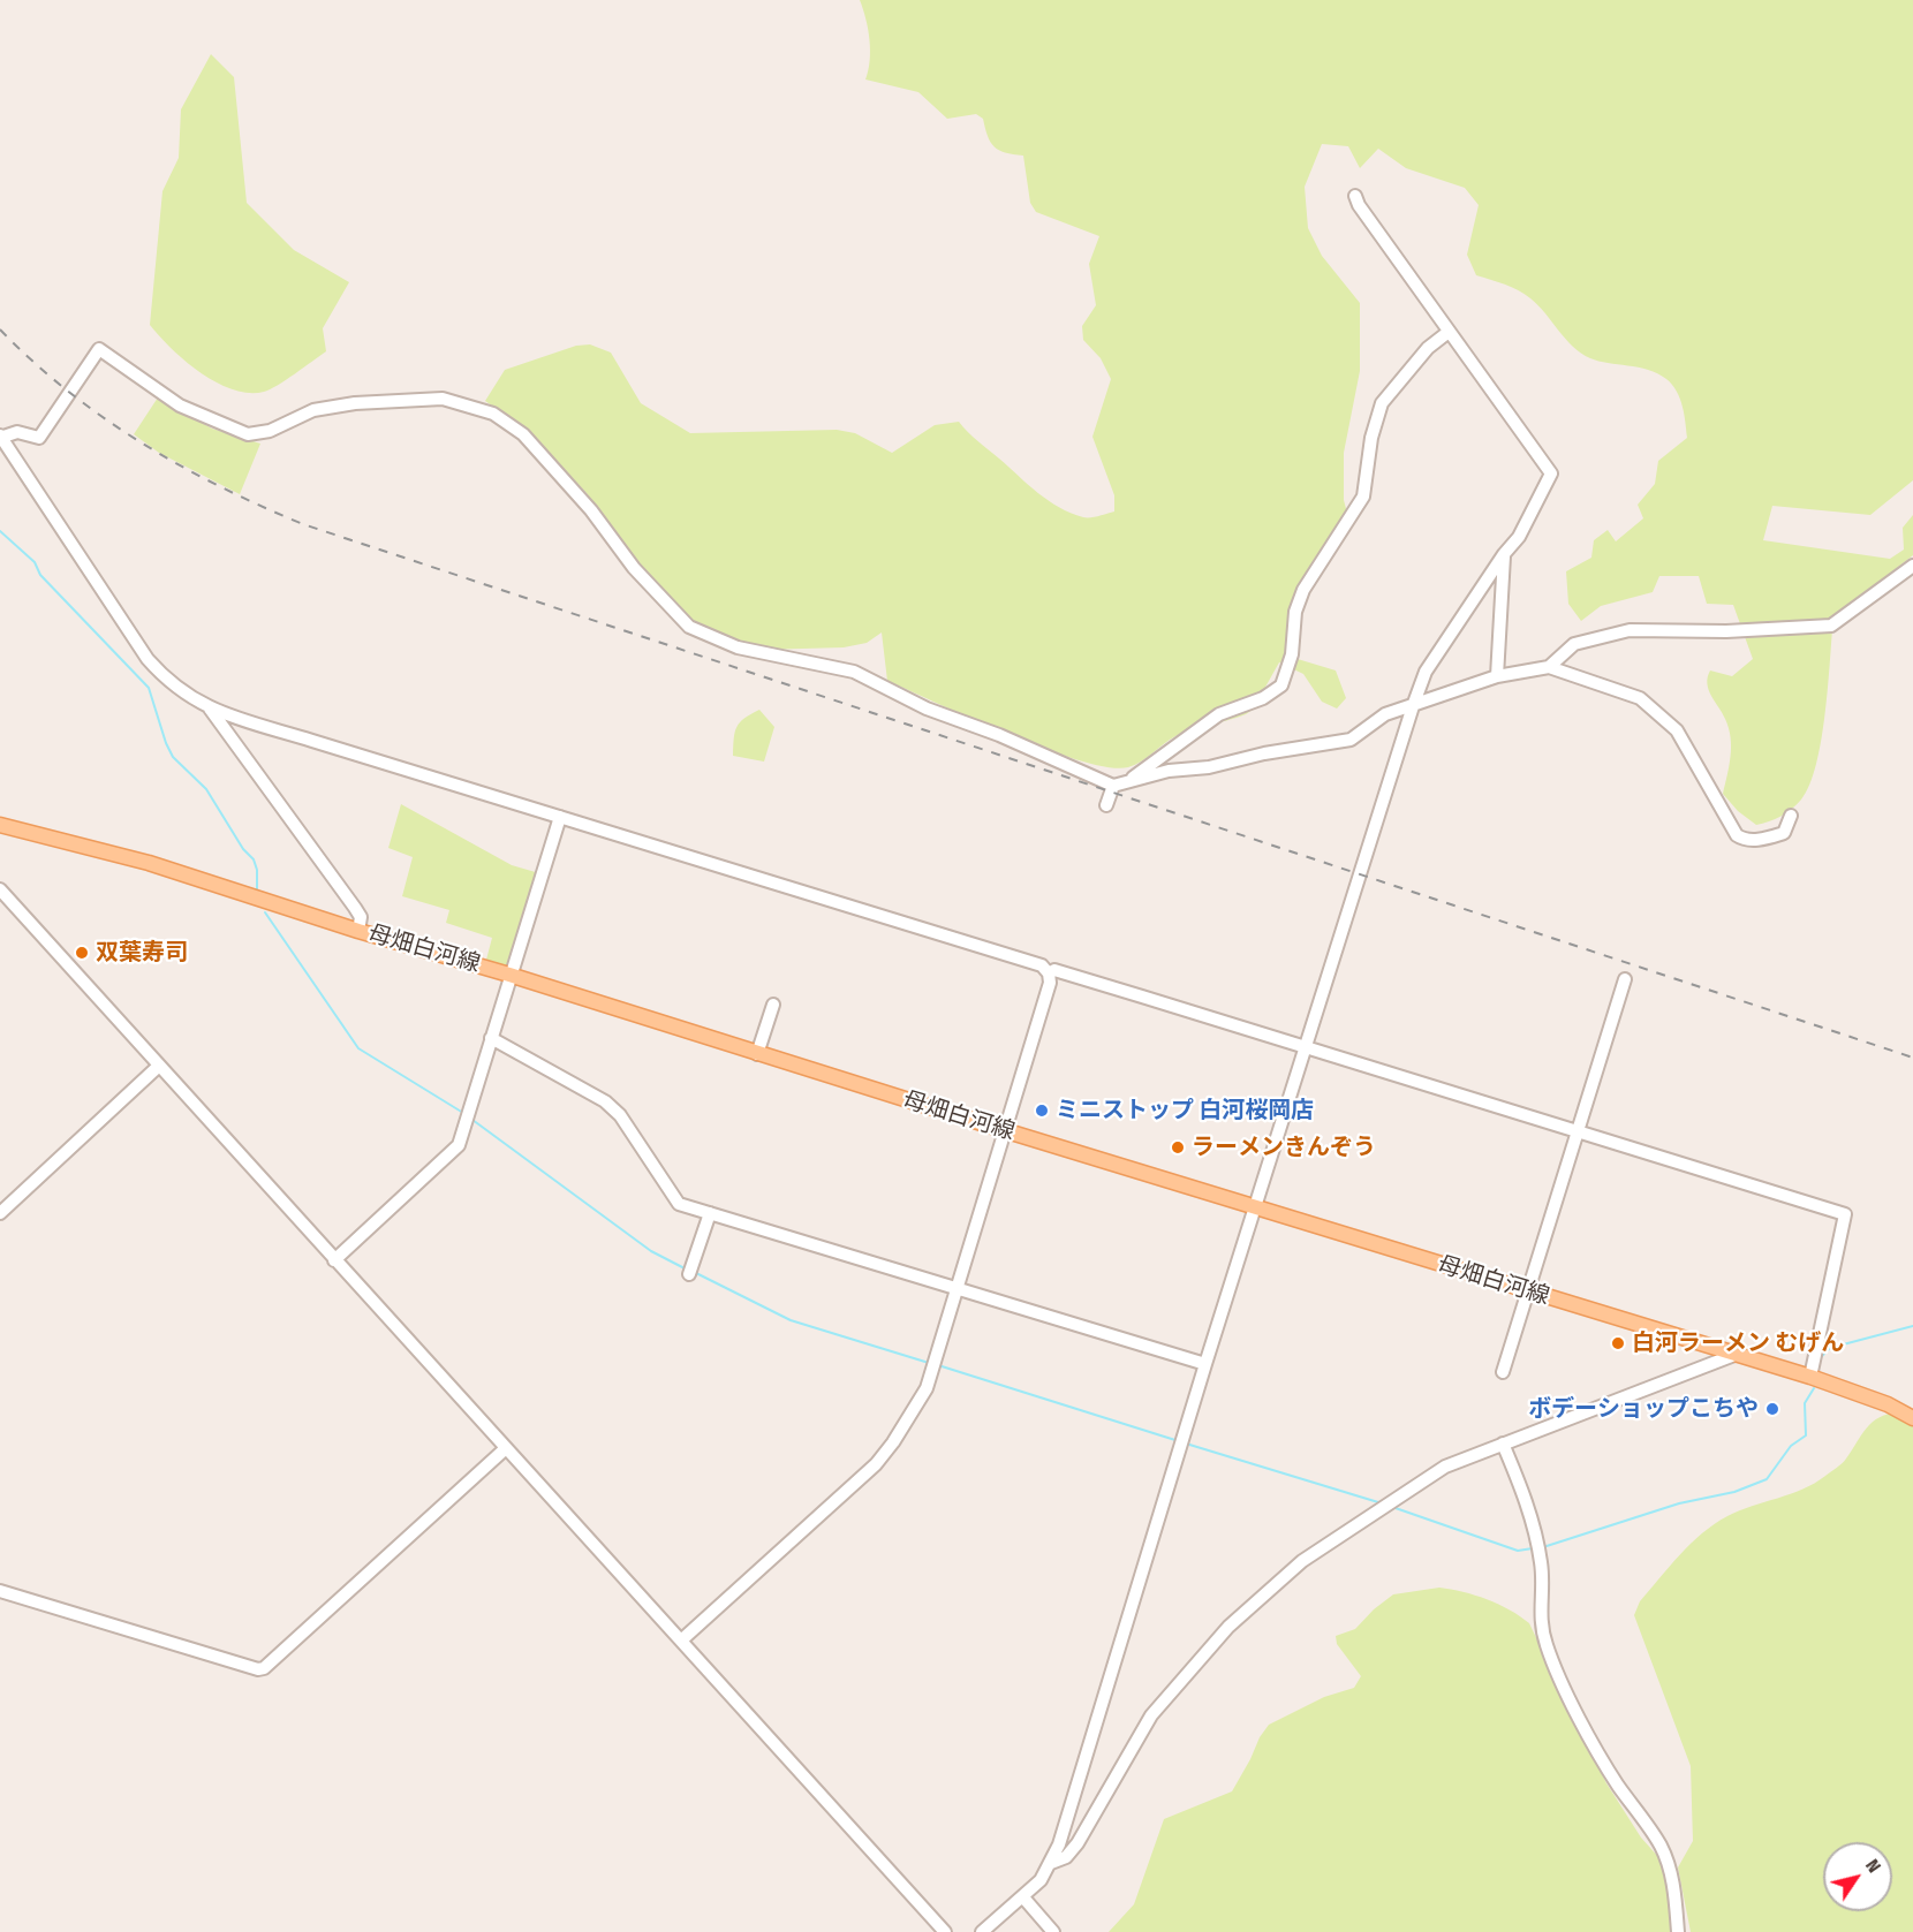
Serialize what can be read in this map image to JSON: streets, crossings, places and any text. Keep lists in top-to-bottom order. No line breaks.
{"streets":{"main road":["母畑白河線"]},"places":["双葉寿司","ミニストップ 白河桜岡店","ラーメンきんぞう","白河ラーメン むげん","ボデーショップこちや"],"north":"top right"}
